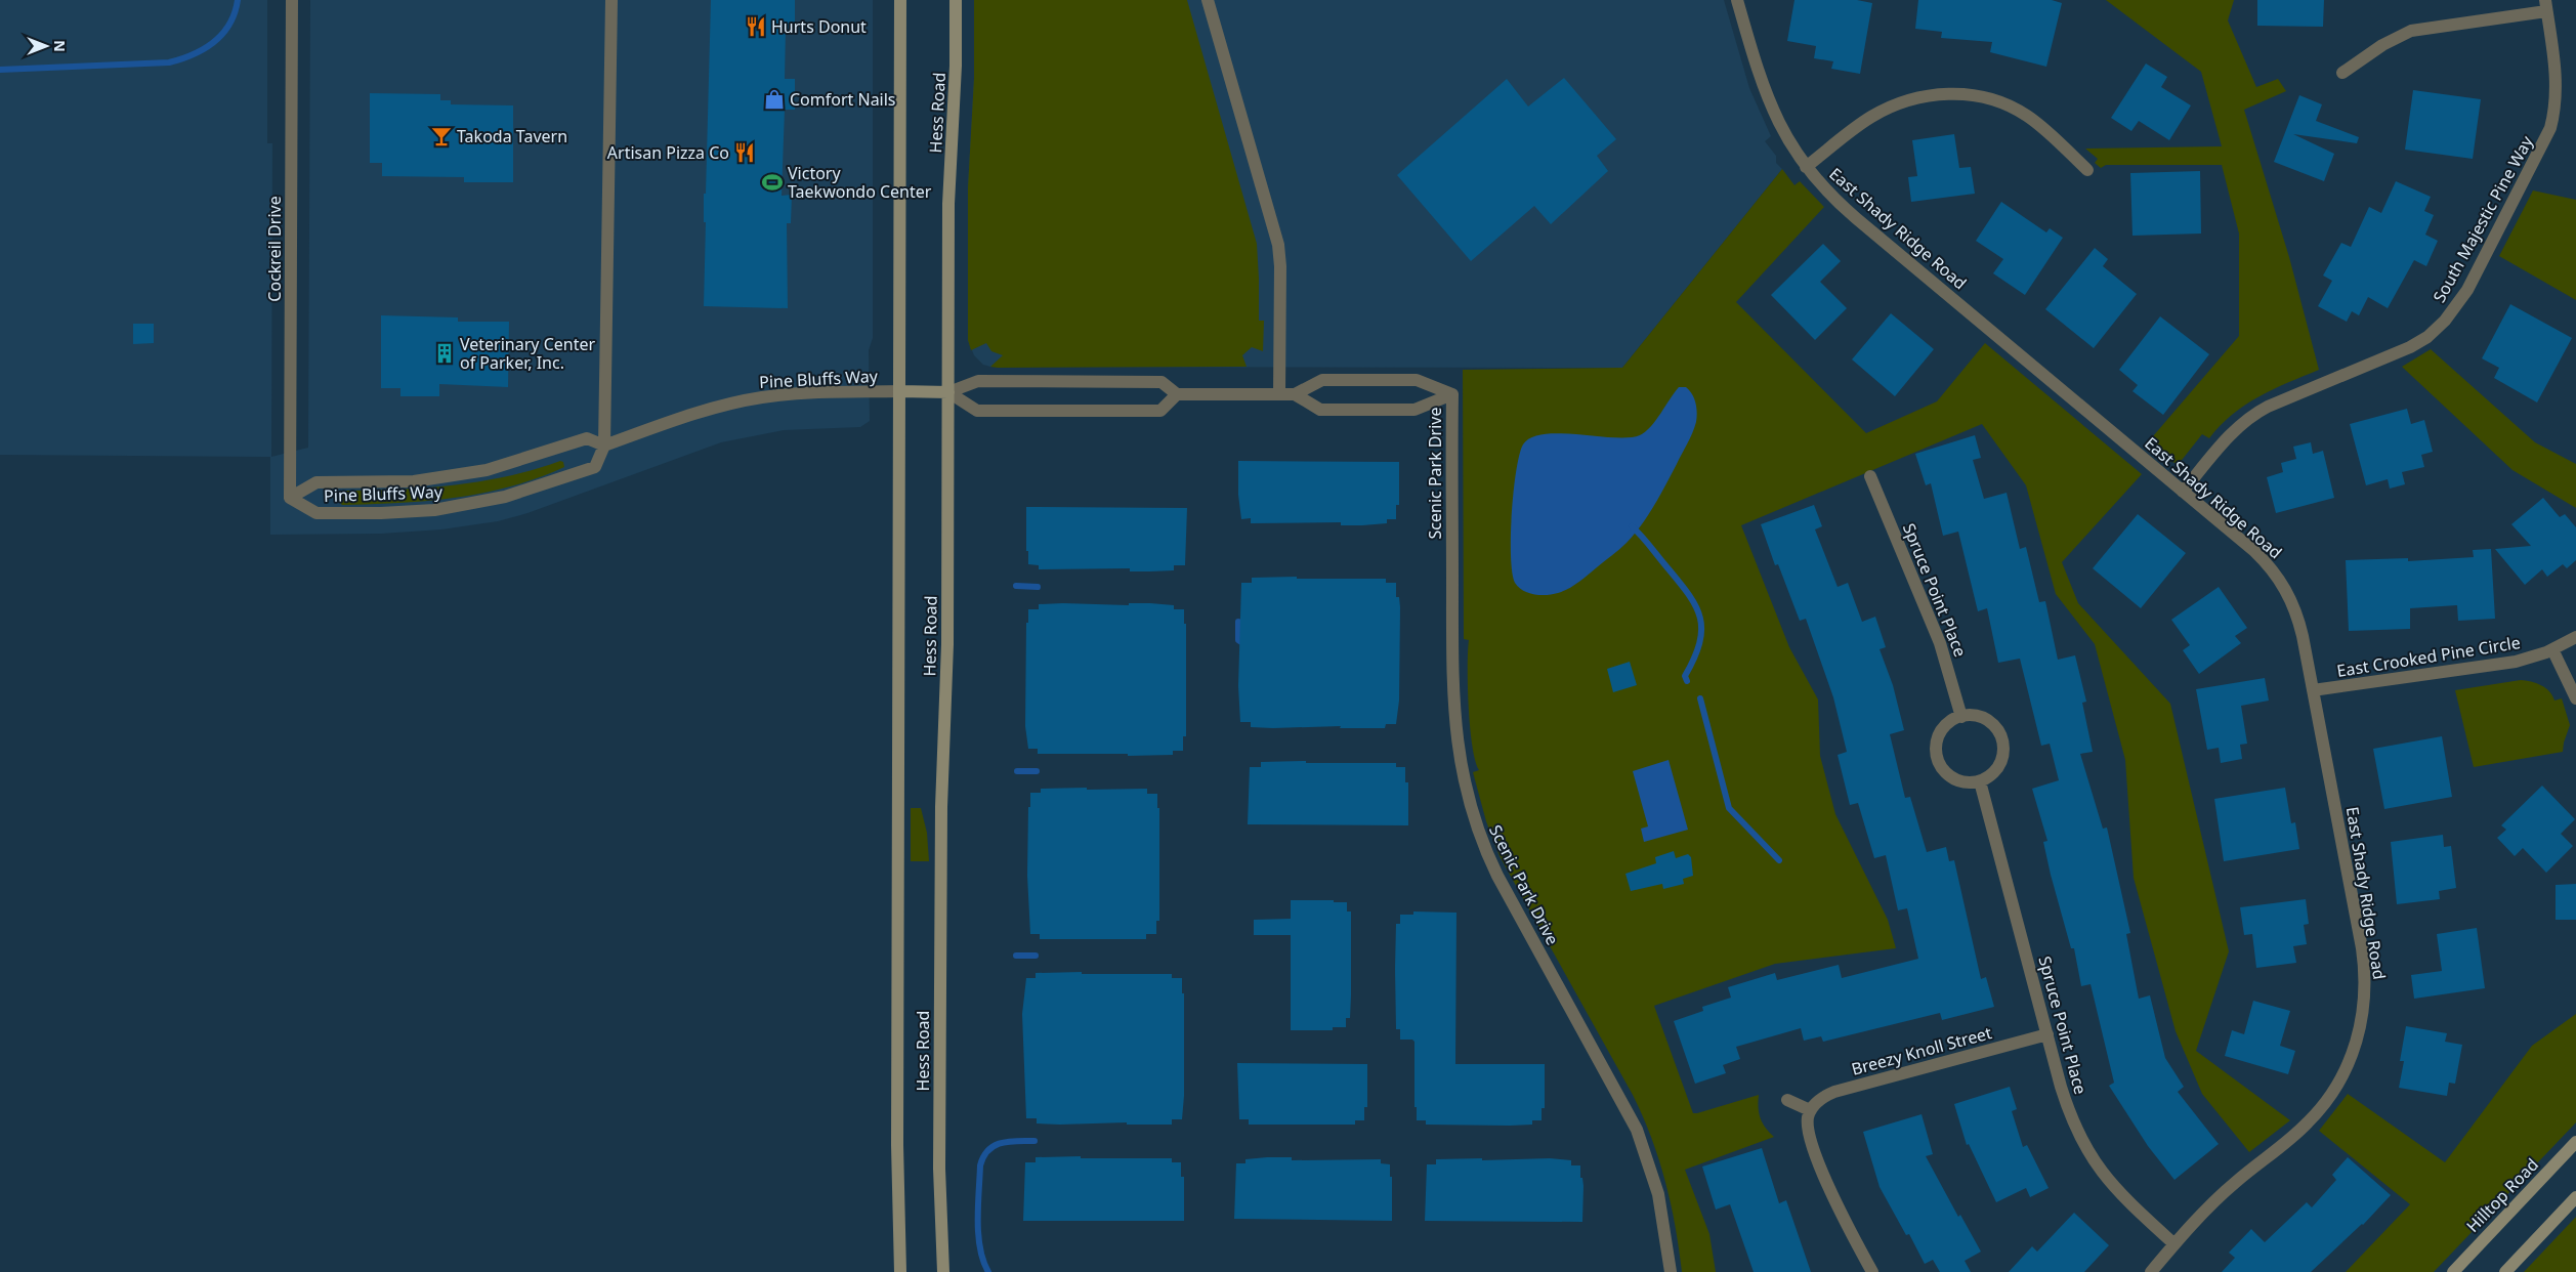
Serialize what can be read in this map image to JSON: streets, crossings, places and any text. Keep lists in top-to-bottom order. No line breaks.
{"streets":{"main road":["Hess Road","Pine Bluffs Way","Hilltop Road"],"street":["South Majestic Pine Way","East Shady Ridge Road","Cockreil Drive","Scenic Park Drive","Spruce Point Place","East Crooked Pine Circle","Breezy Knoll Street"]},"crossings":[["Hess Road","Pine Bluffs Way"],["South Majestic Pine Way","East Shady Ridge Road"],["East Shady Ridge Road","Spruce Point Place"],["East Shady Ridge Road","East Crooked Pine Circle"],["Cockreil Drive","Pine Bluffs Way"],["Pine Bluffs Way","Scenic Park Drive"],["Spruce Point Place","Breezy Knoll Street"]],"places":{"restaurant":["Hurts Donut","Artisan Pizza Co"],"shop":["Comfort Nails"],"bar":["Takoda Tavern"],"sports":["Victory Taekwondo Center"],"building":["Veterinary Center of Parker, Inc."]},"north":"right"}
